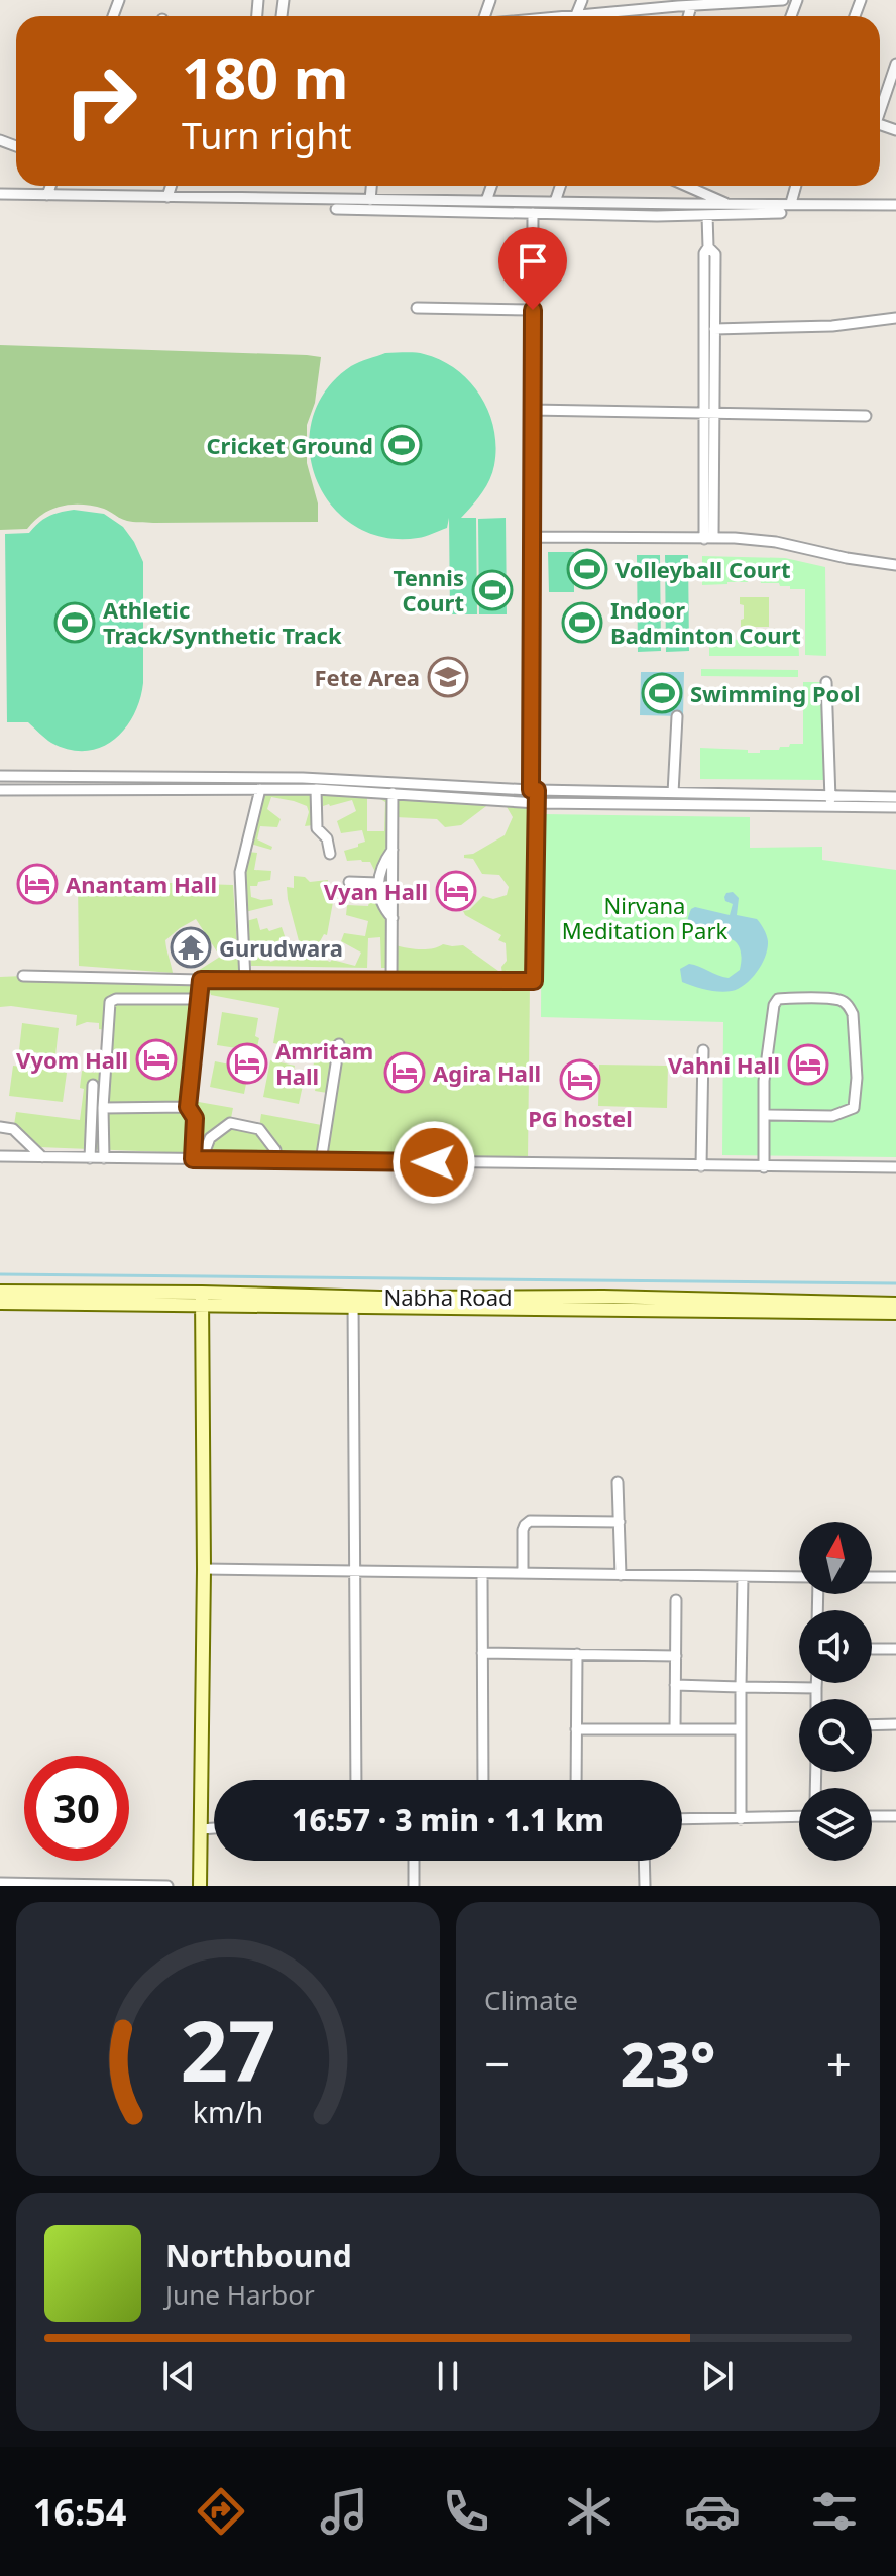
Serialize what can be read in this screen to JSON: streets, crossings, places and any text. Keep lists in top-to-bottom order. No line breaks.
{"streets":{"main road":["Nabha Road"]},"parks":["Nirvana Meditation Park"],"places":{"sports":["Cricket Ground","Volleyball Court","Tennis Court","Athletic Track/Synthetic Track","Indoor Badminton Court","Swimming Pool"],"school or university":["Fete Area"],"hotel":["Anantam Hall","Vyan Hall","Vyom Hall","Amritam Hall","Vahni Hall","Agira Hall","PG hostel"],"temple":["Gurudwara"]},"north":"top","page":{"turn":["180 m","Turn right"],"limit":"30","trip":"16:57 · 3 min · 1.1 km","tile":"Climate","heat":["−","23°","+"],"song":["Northbound","June Harbor"],"tabs":"16:54","gauge":["27","km/h"]}}
